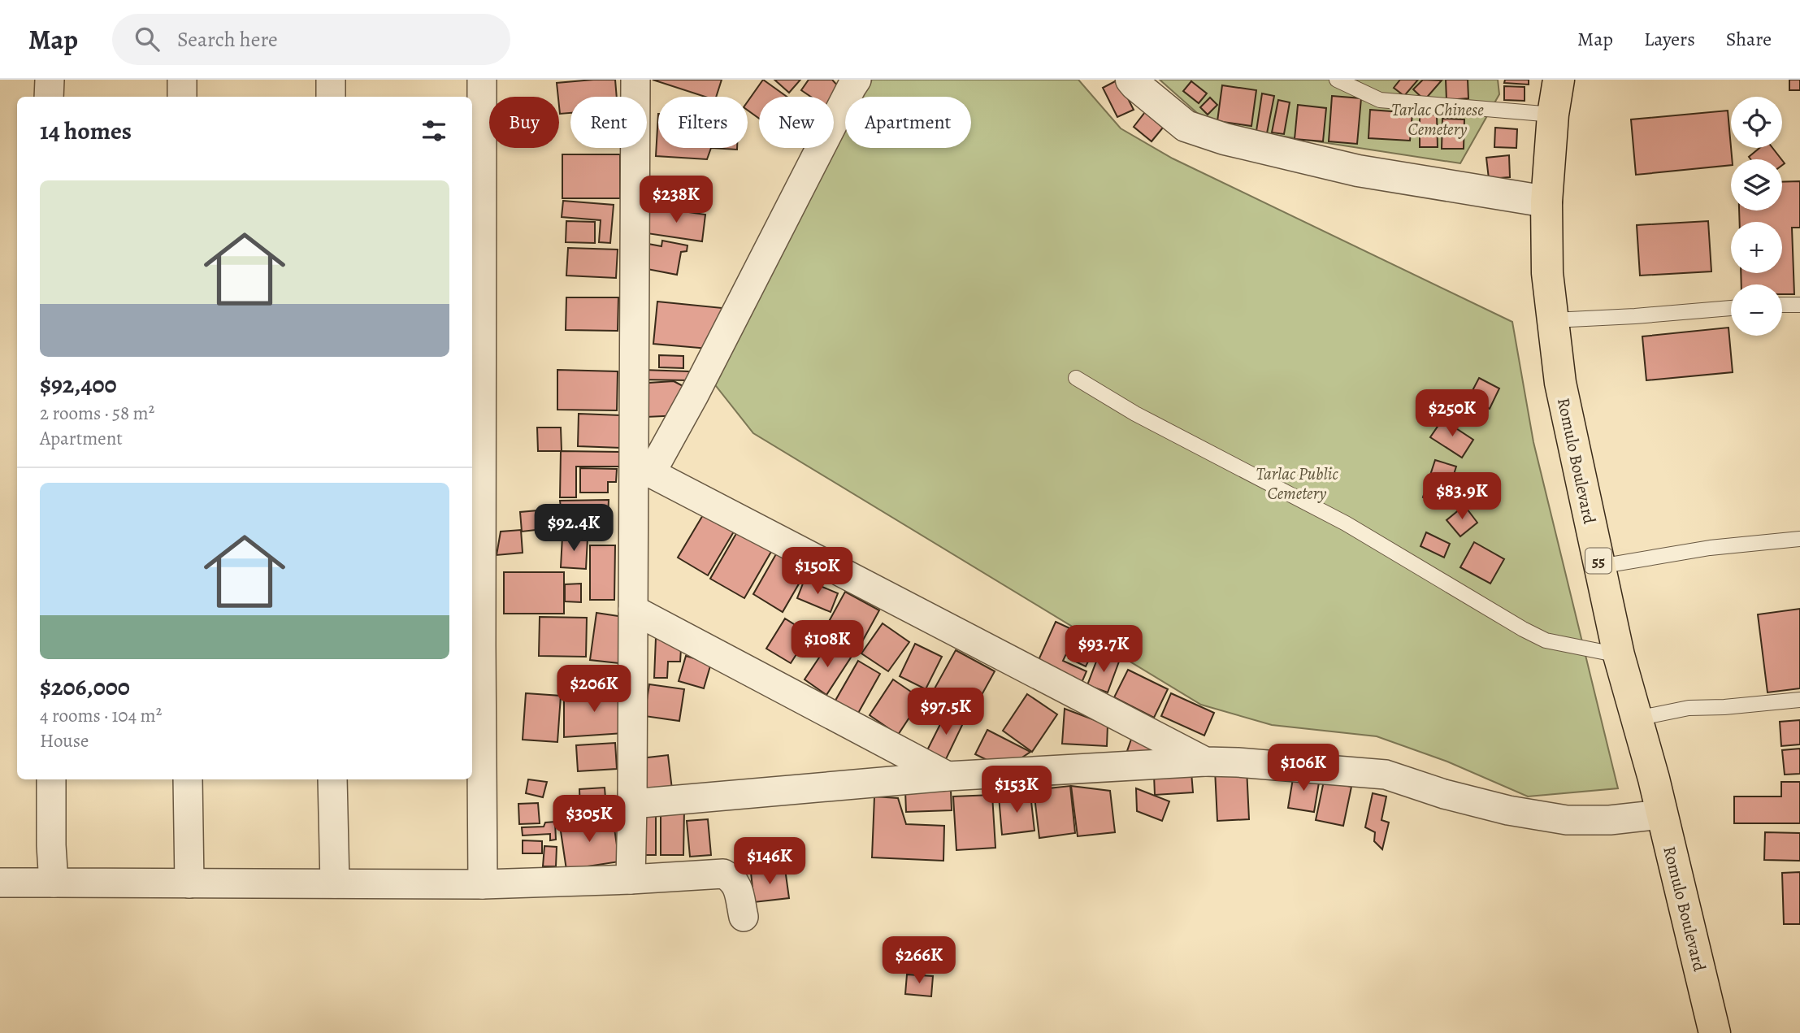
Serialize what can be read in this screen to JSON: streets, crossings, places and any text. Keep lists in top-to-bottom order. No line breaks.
{"streets":{"highway":["Romulo Boulevard","55"]},"parks":["Tarlac Chinese Cemetery","Tarlac Public Cemetery"],"page":{"header":"Map","search":"Search here","nav":["Map","Layers","Share"],"map_buttons":["+","−"],"chip":["Buy","Rent","Filters","New","Apartment"],"heading":"14 homes","list":[{"name":"$92,400","note":"2 rooms · 58 m² · Apartment"},{"name":"$206,000","note":"4 rooms · 104 m² · House"}],"price":["$238K","$250K","$83.9K","$92.4K","$150K","$108K","$93.7K","$206K","$97.5K","$106K","$153K","$305K","$146K","$266K"]}}
